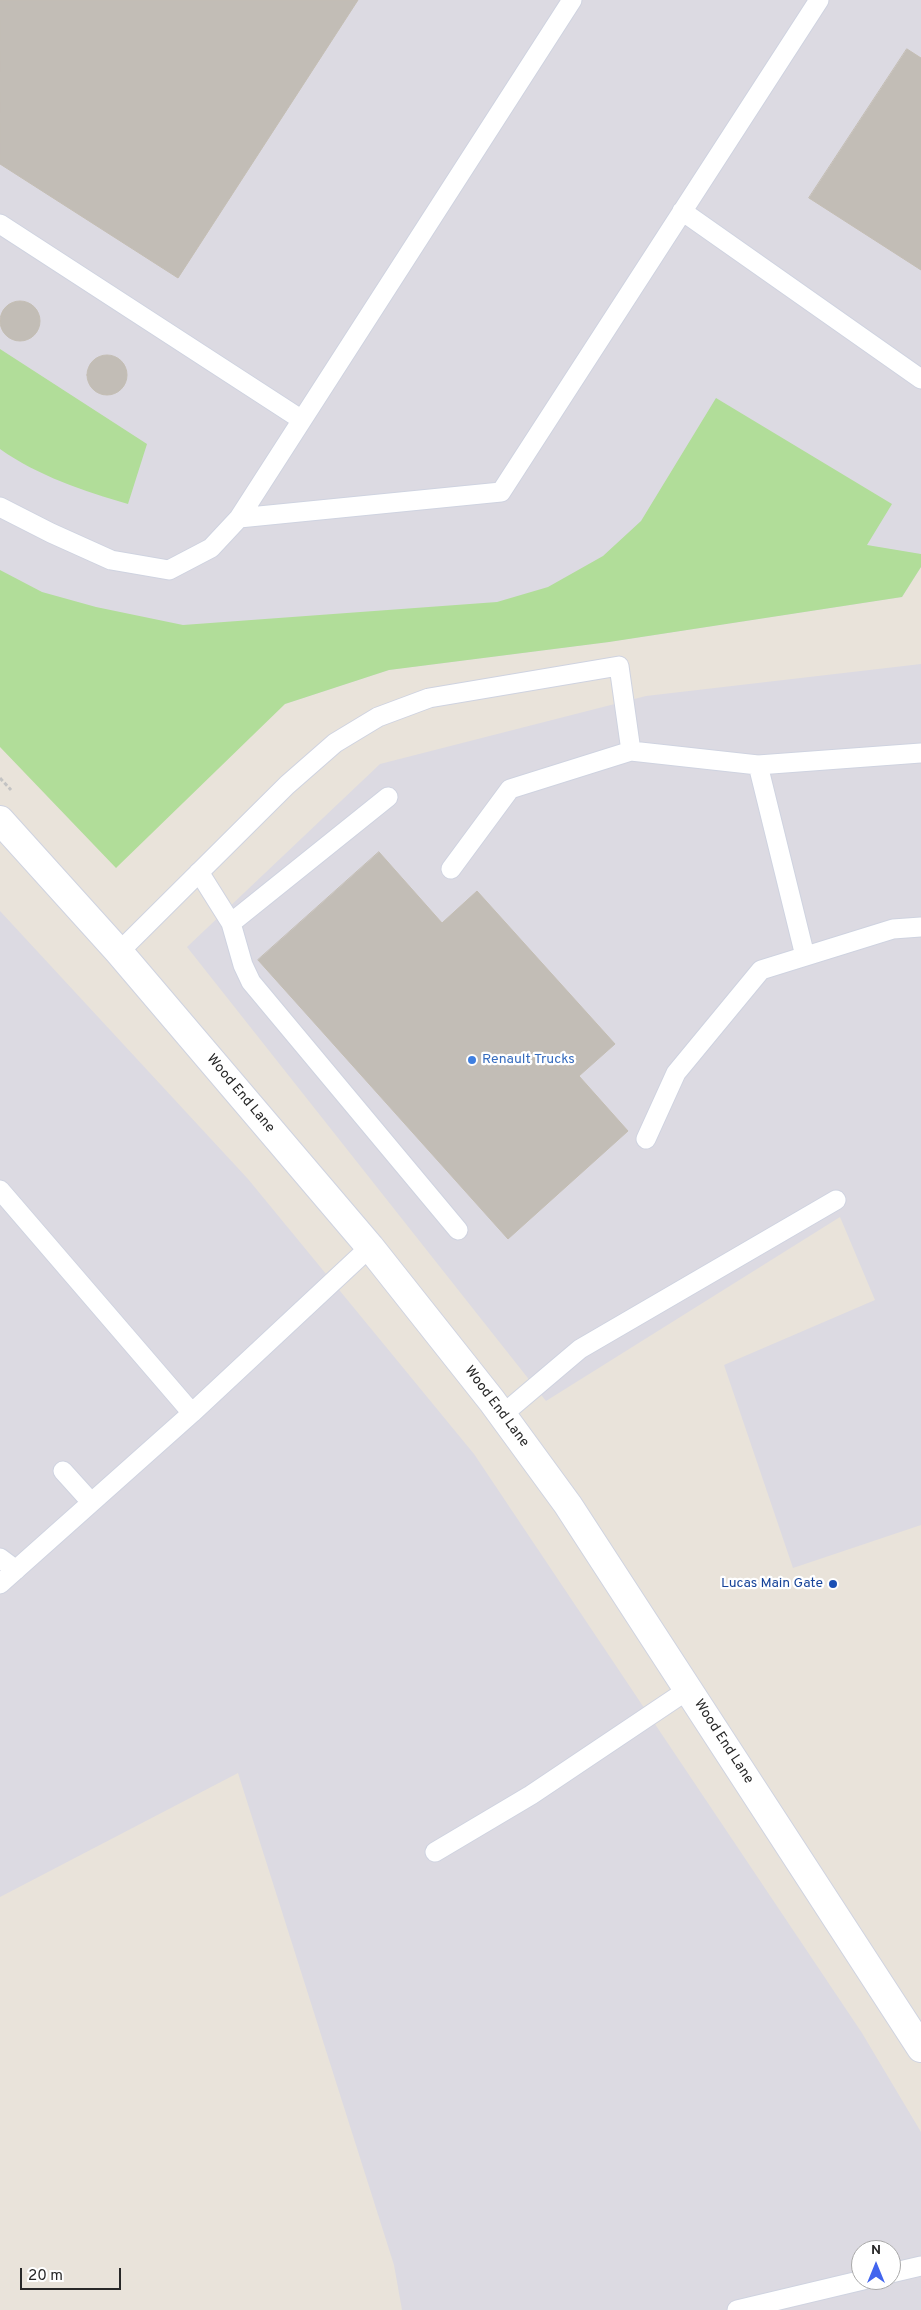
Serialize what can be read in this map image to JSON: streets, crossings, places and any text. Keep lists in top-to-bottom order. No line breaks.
{"streets":{"street":["Wood End Lane"]},"places":["Renault Trucks","Lucas Main Gate"],"scale_bar":"20 m","north":"top"}
